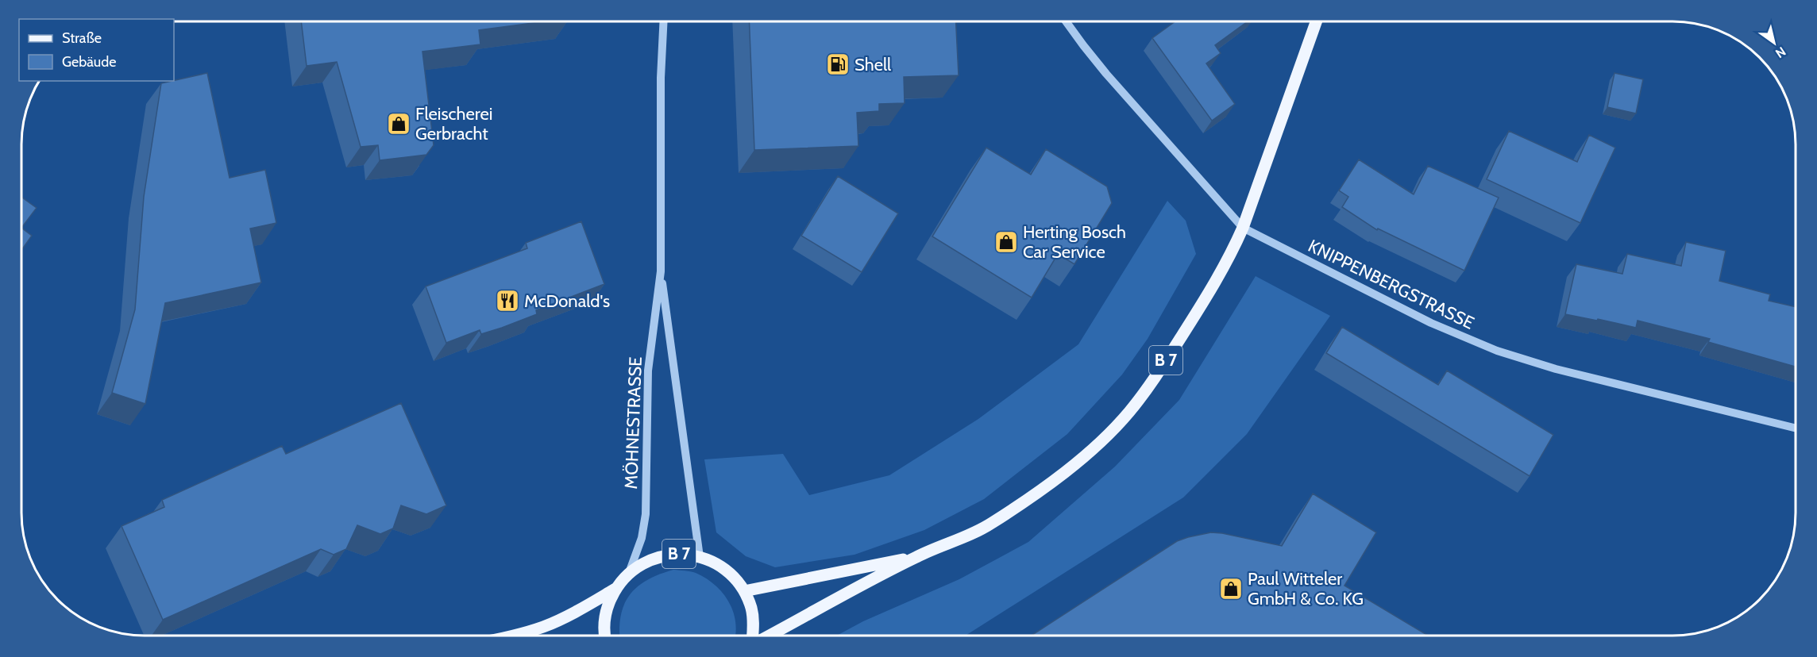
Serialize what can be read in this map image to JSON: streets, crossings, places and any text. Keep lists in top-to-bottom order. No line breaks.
{"streets":{"main road":["B 7"],"street":["KNIPPENBERGSTRASSE","MÖHNESTRASSE"]},"crossings":[["KNIPPENBERGSTRASSE","B 7"],["B 7","MÖHNESTRASSE"]],"places":{"fuel station":["Shell"],"shop":["Fleischerei Gerbracht","Herting Bosch Car Service","Paul Witteler GmbH & Co. KG"],"restaurant":["McDonald's"]},"legend":["Straße","Gebäude"],"north":"bottom right"}
